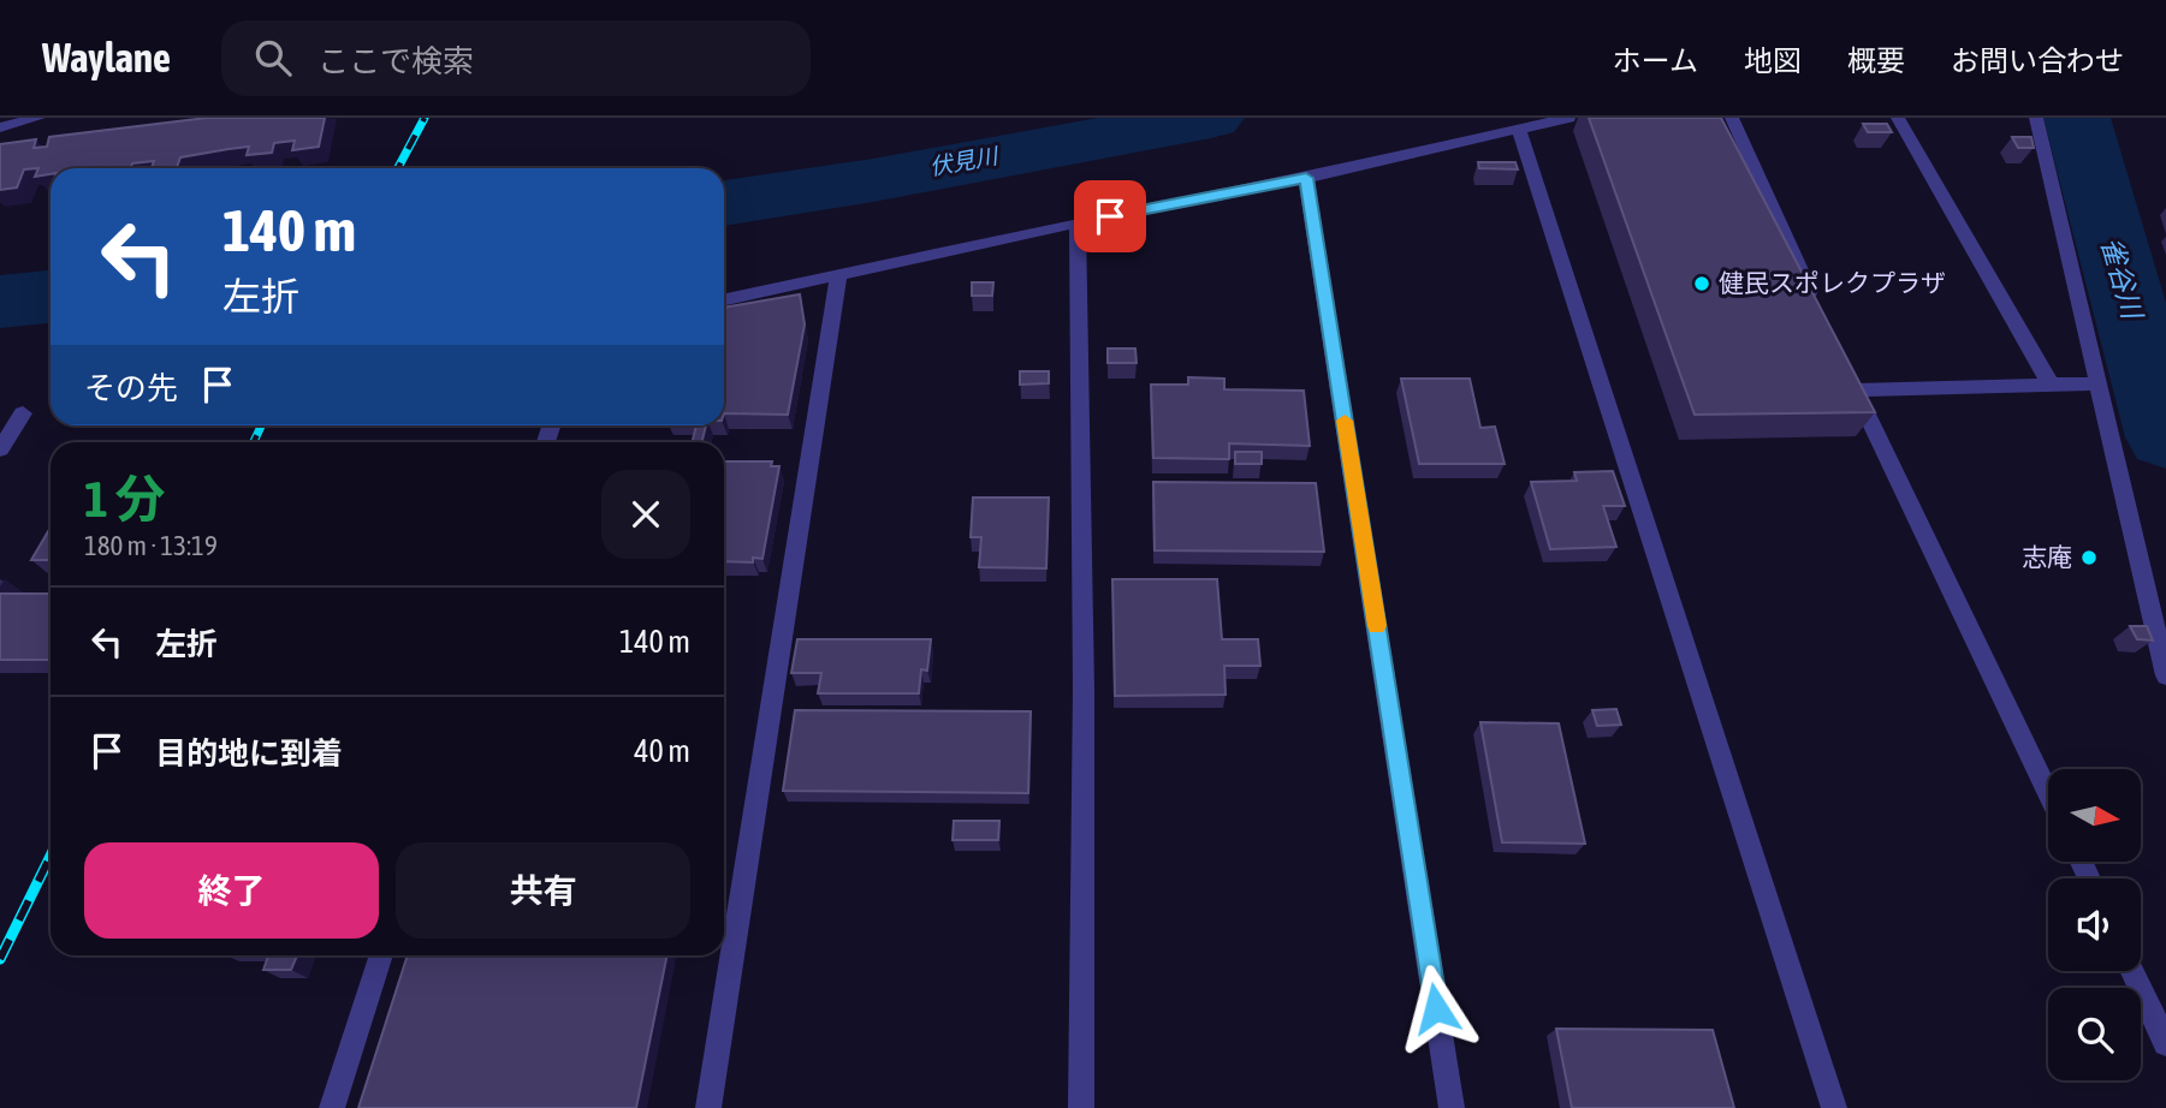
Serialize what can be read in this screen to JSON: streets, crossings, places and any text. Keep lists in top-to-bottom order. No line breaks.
{"water":["伏見川","雀谷川"],"places":["健民スポレクプラザ","志庵"],"north":"right","page":{"header":"Waylane","search":"ここで検索","nav":["ホーム","地図","概要","お問い合わせ"],"turn":["140 m","左折"],"then":"その先","heading":["1 分","180 m · 13:19"],"list":[{"name":"左折","value":"140 m"},{"name":"目的地に到着","value":"40 m"}],"buttons":["終了","共有"]}}
